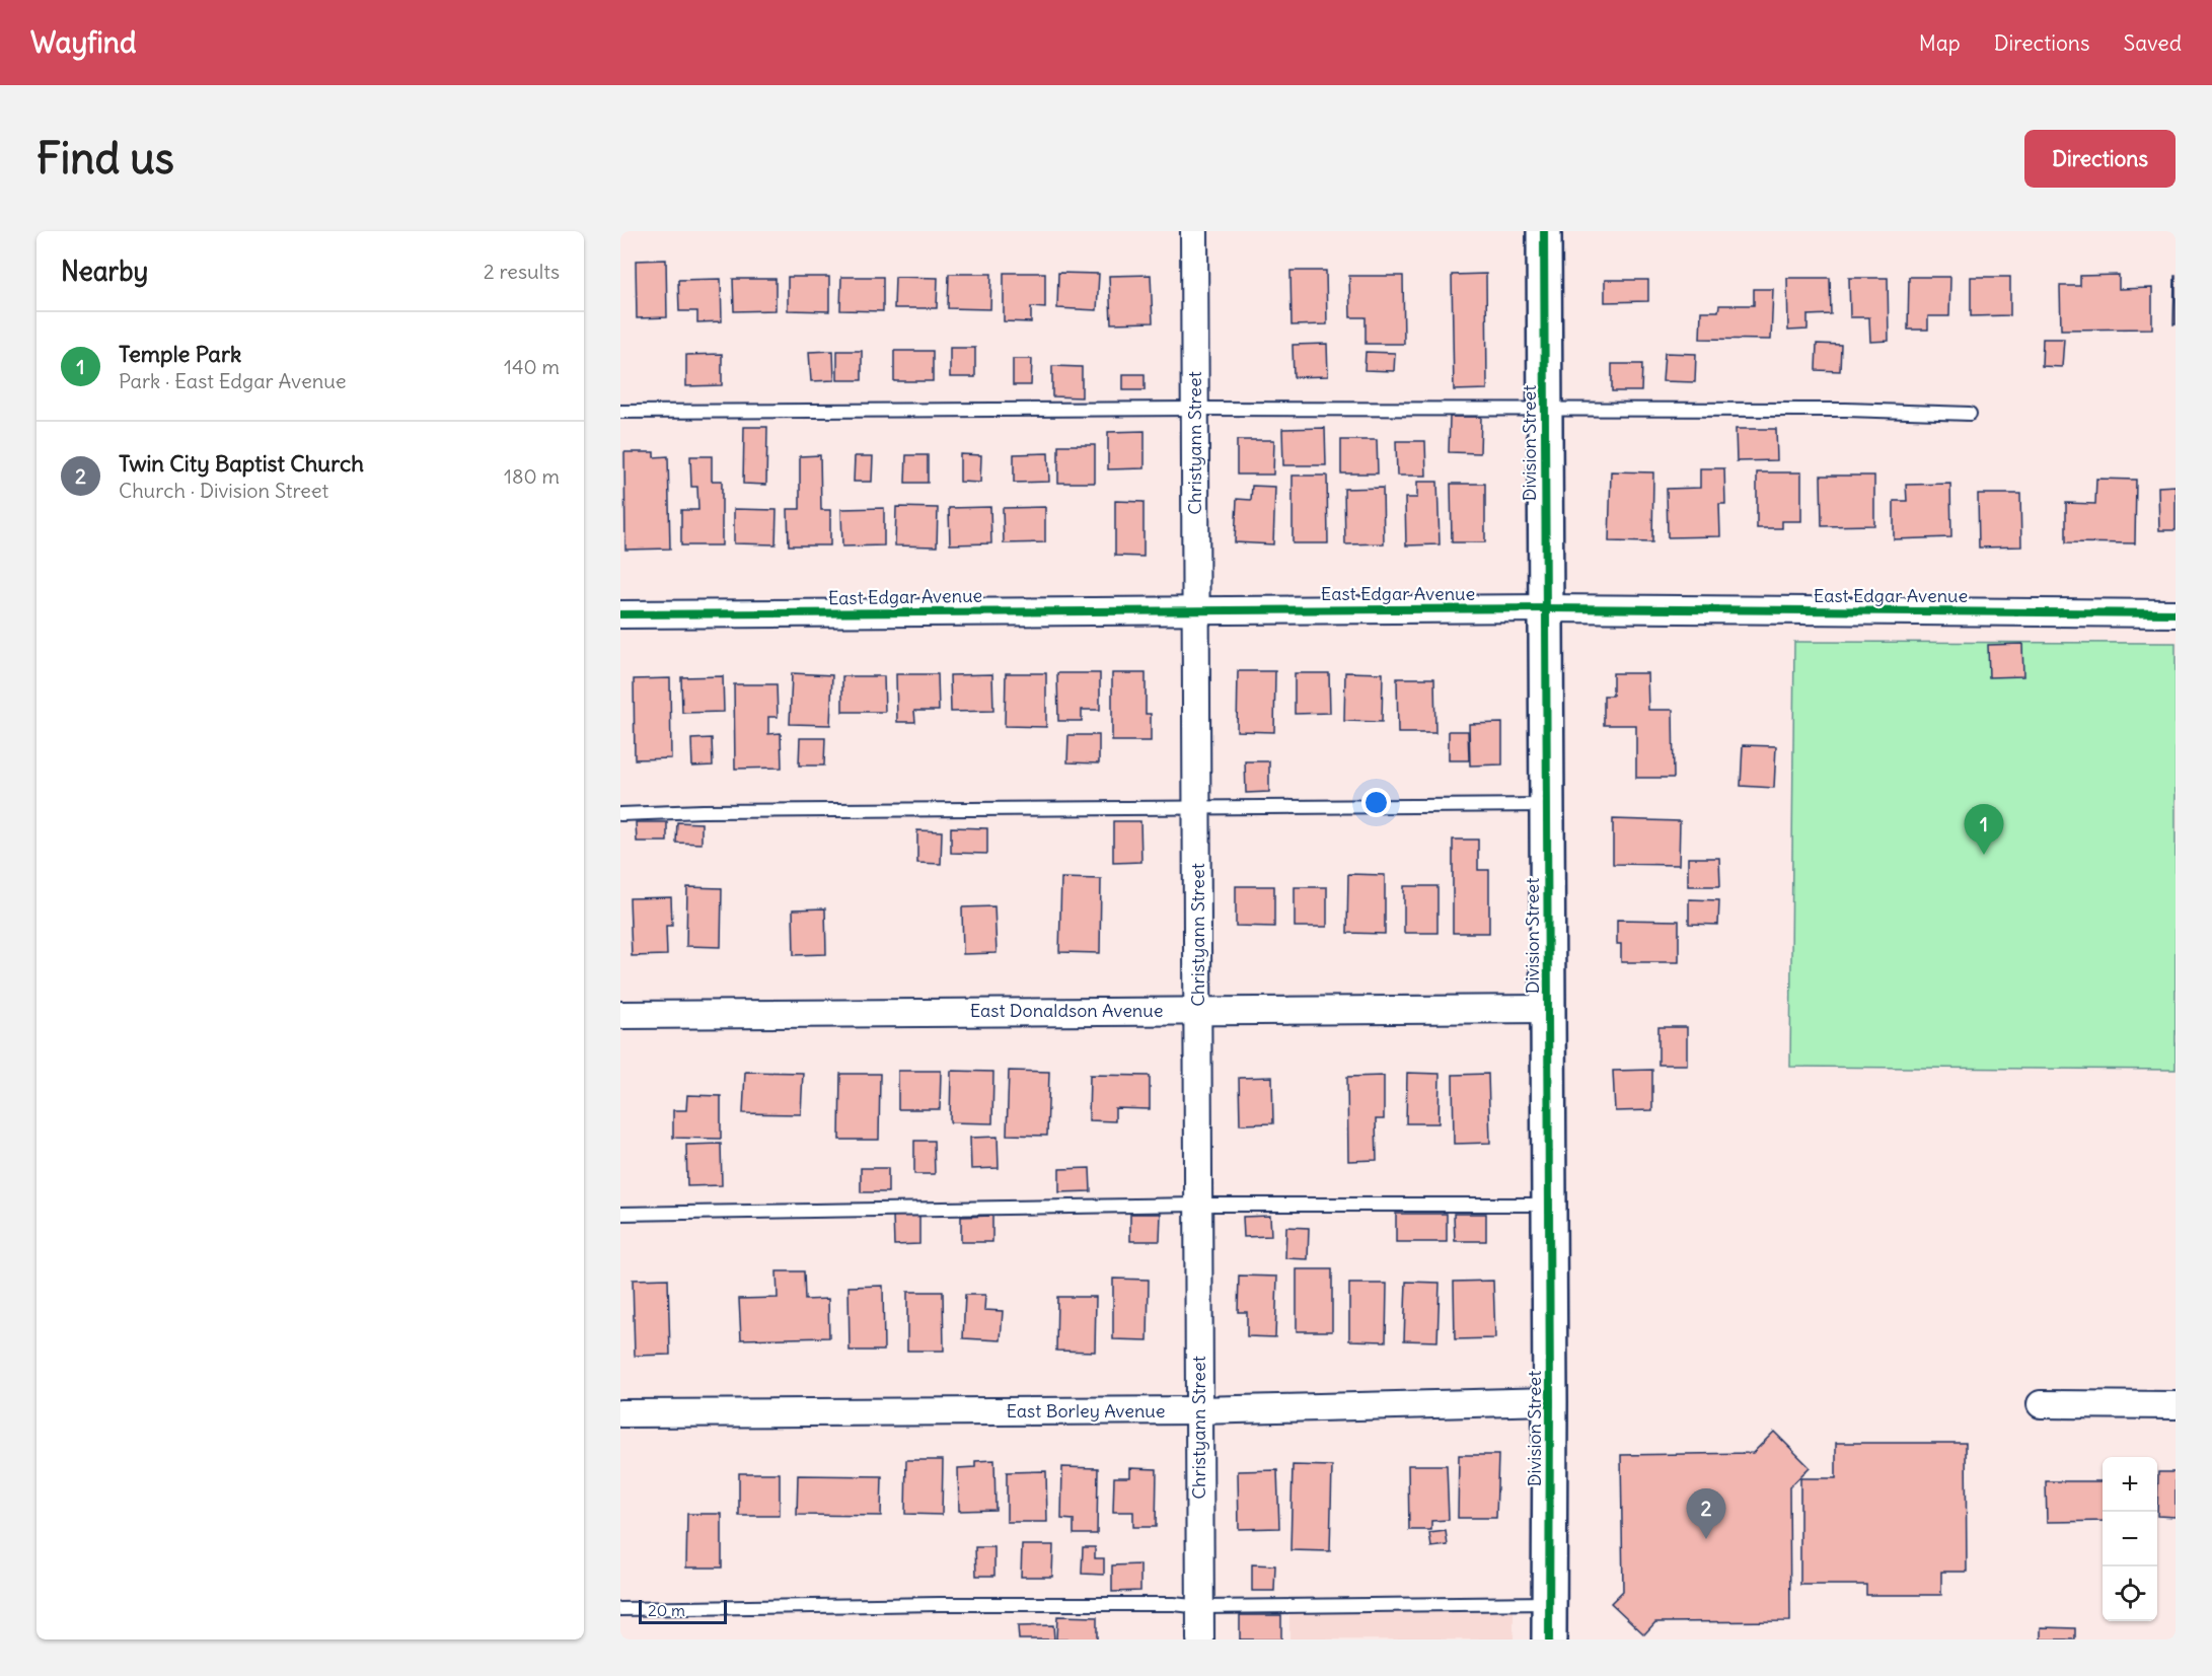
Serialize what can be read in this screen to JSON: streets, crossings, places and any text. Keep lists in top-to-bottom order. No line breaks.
{"streets":{"street":["Christyann Street","Division Street","East Edgar Avenue","East Donaldson Avenue","East Borley Avenue"]},"crossings":[["Christyann Street","East Edgar Avenue"],["Christyann Street","East Donaldson Avenue"],["Christyann Street","East Borley Avenue"],["Division Street","East Edgar Avenue"],["Division Street","East Donaldson Avenue"],["Division Street","East Borley Avenue"]],"scale_bar":"20 m","page":{"header":"Wayfind","nav":["Map","Directions","Saved"],"buttons":"Directions","title":"Find us","heading":["Nearby","2 results"],"list":[{"mark":"1","name":"Temple Park","note":"Park · East Edgar Avenue","value":"140 m"},{"mark":"2","name":"Twin City Baptist Church","note":"Church · Division Street","value":"180 m"}],"pins":["1","2"],"map_buttons":["+","−"],"scale":"20 m"}}
